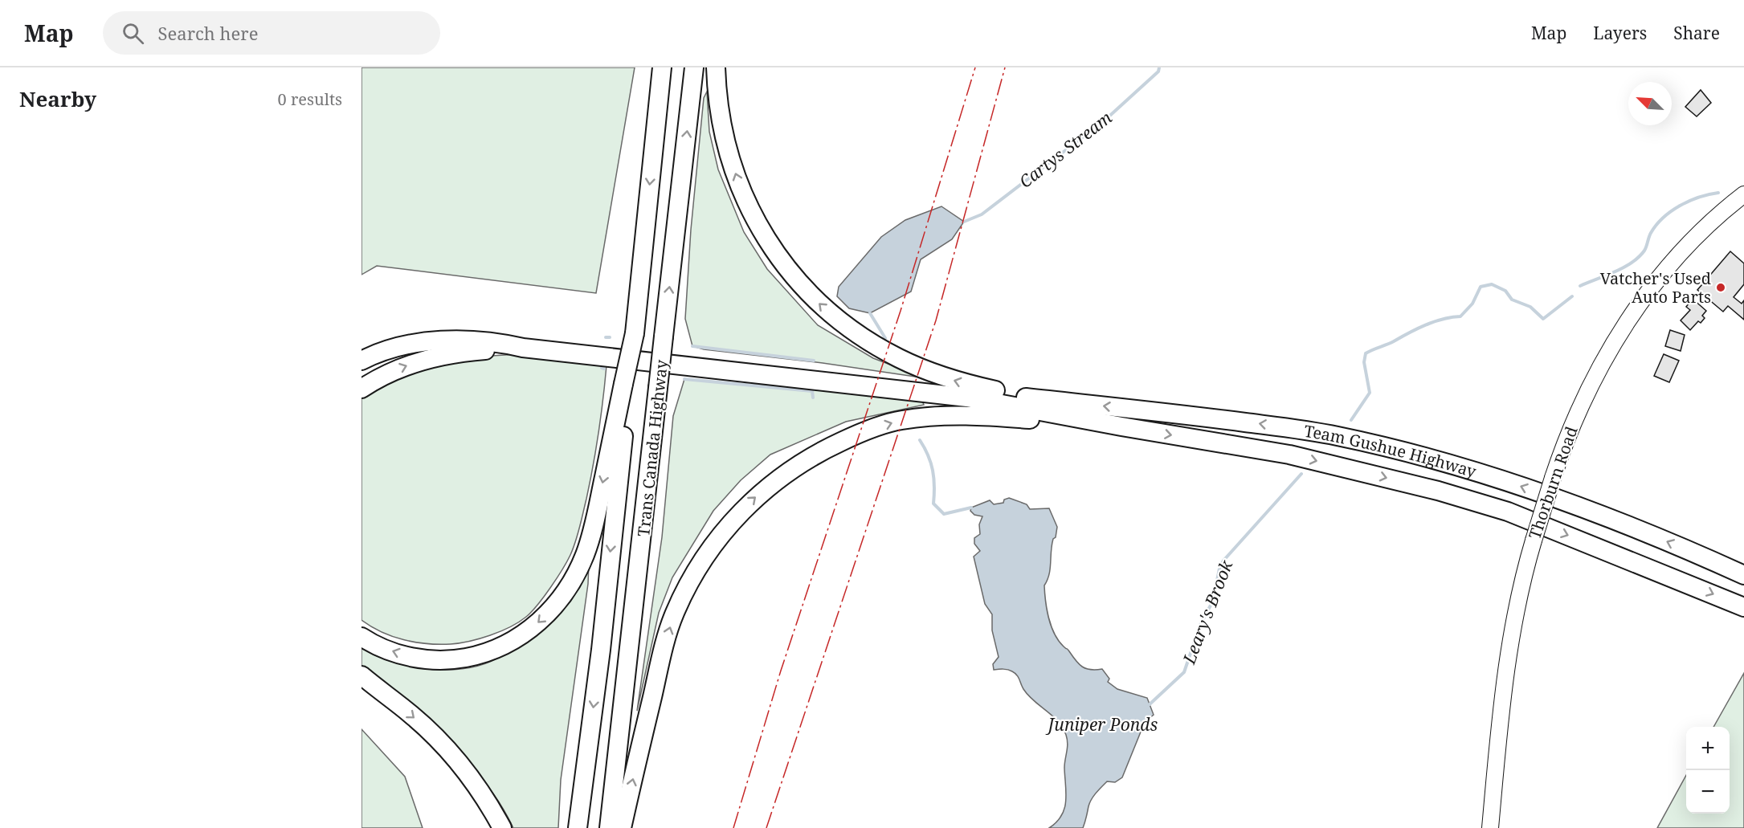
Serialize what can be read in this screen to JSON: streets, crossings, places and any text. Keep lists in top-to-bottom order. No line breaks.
{"streets":{"highway":["Trans Canada Highway","Team Gushue Highway"],"main road":["Thorburn Road"]},"water":["Cartys Stream","Leary's Brook","Juniper Ponds"],"places":["Vatcher's Used Auto Parts"],"north":"top left","page":{"header":"Map","search":"Search here","nav":["Map","Layers","Share"],"heading":["Nearby","0 results"],"map_buttons":["+","−"]}}
